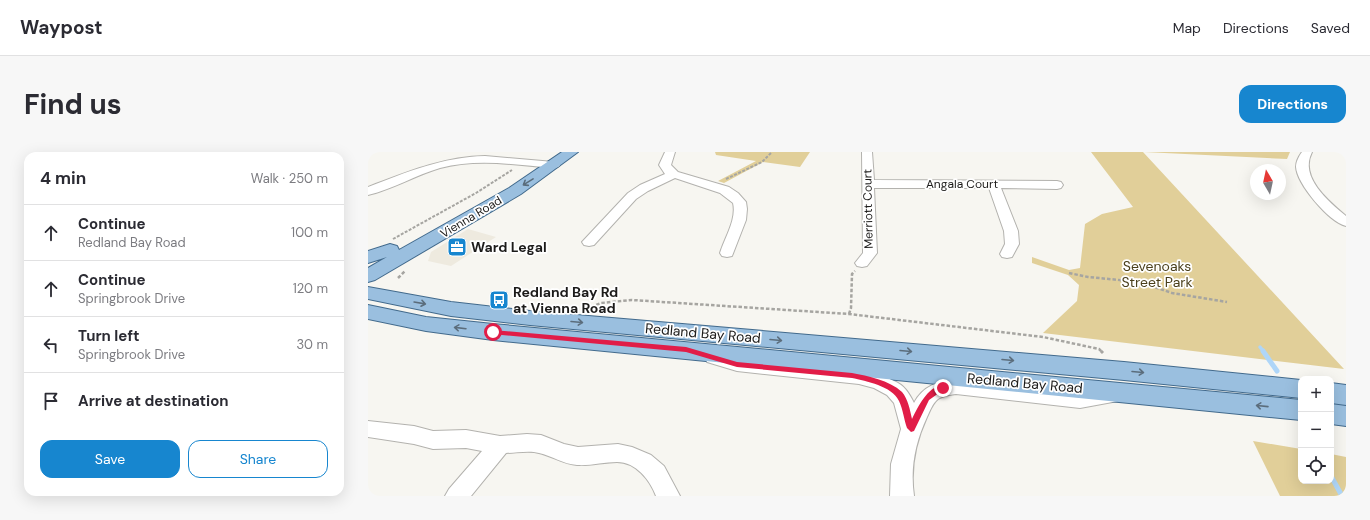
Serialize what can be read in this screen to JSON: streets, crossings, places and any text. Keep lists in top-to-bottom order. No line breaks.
{"streets":{"main road":["Vienna Road","Redland Bay Road"],"street":["Angala Court","Merriott Court"]},"crossings":[["Angala Court","Merriott Court"]],"parks":["Sevenoaks Street Park"],"places":{"office":["Ward Legal"],"bus stop":["Redland Bay Rd at Vienna Road"]},"north":"top","page":{"header":"Waypost","nav":["Map","Directions","Saved"],"buttons":["Directions",["Save","Share"]],"title":"Find us","heading":["4 min","Walk · 250 m"],"list":[["Continue","Redland Bay Road","100 m"],["Continue","Springbrook Drive","120 m"],["Turn left","Springbrook Drive","30 m"],"Arrive at destination"],"map_buttons":["+","−"]}}
